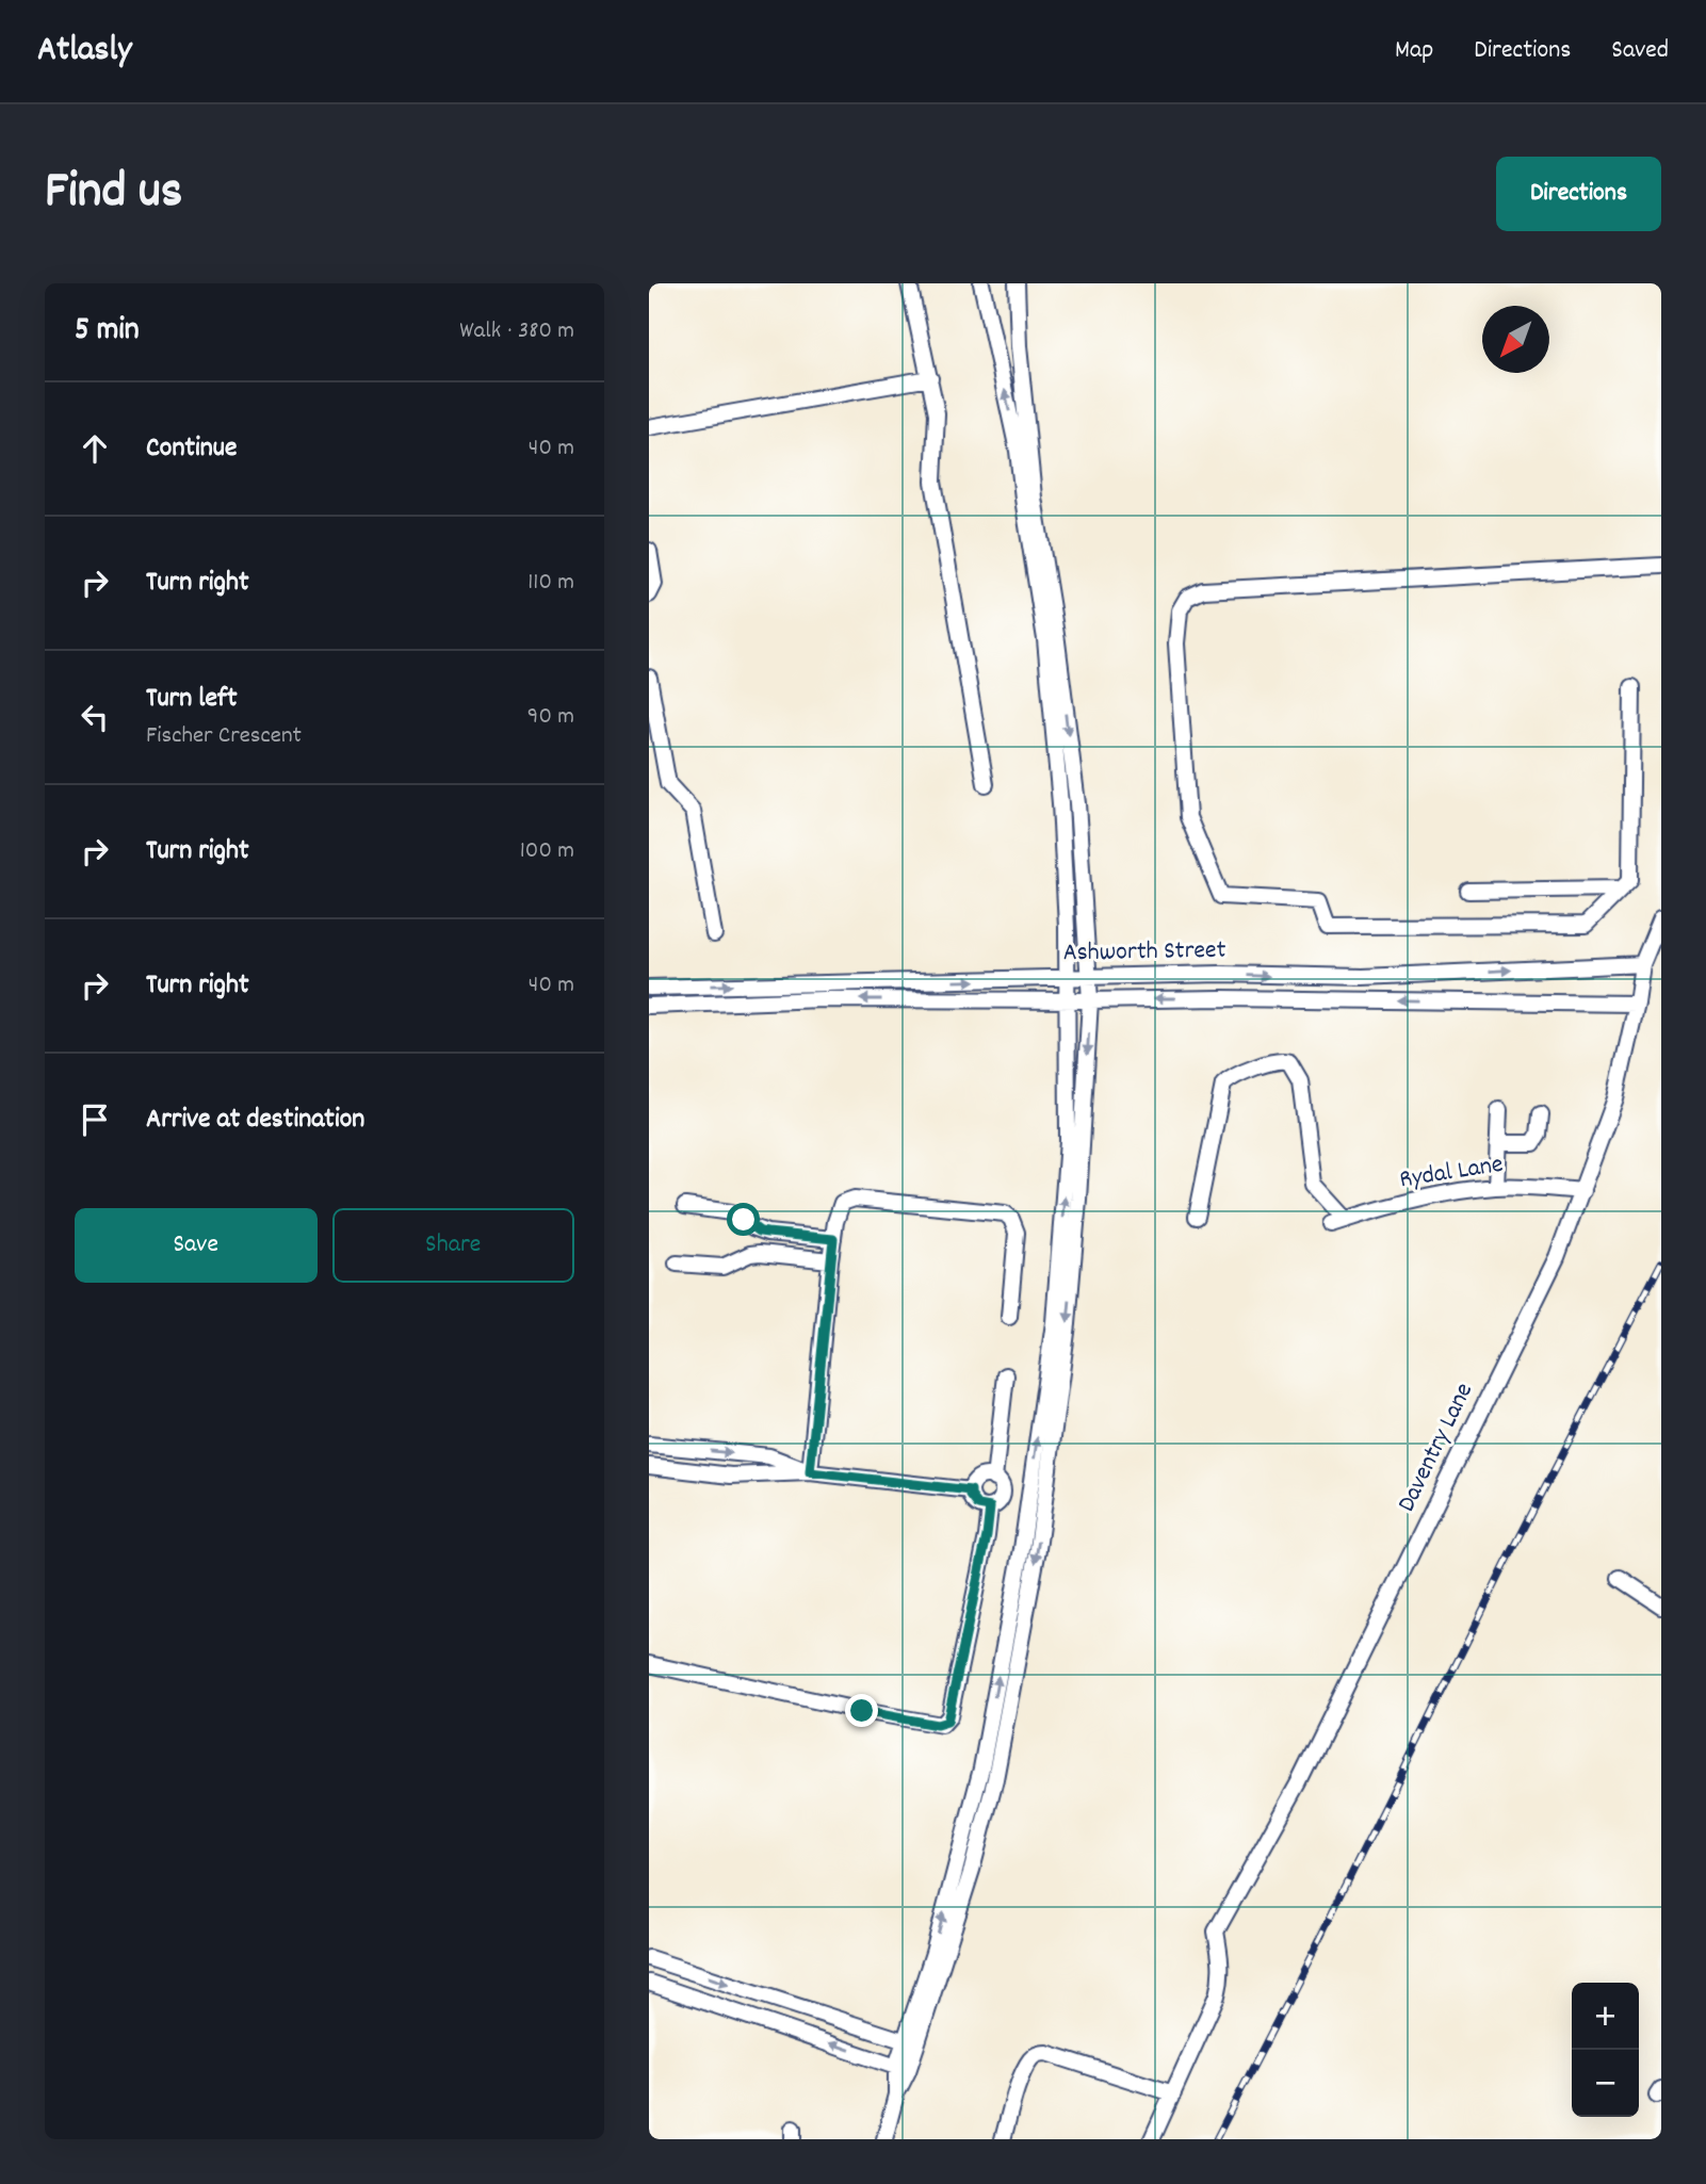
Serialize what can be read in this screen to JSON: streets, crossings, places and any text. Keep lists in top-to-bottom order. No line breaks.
{"streets":{"street":["Ashworth Street","Rydal Lane","Daventry Lane"]},"crossings":[["Ashworth Street","Daventry Lane"],["Rydal Lane","Daventry Lane"]],"north":"bottom left","page":{"header":"Atlasly","nav":["Map","Directions","Saved"],"title":"Find us","buttons":["Directions",["Save","Share"]],"heading":["5 min","Walk · 380 m"],"list":[["Continue","40 m"],["Turn right","110 m"],["Turn left","Fischer Crescent","90 m"],["Turn right","100 m"],["Turn right","40 m"],"Arrive at destination"],"map_buttons":["+","−"]}}
